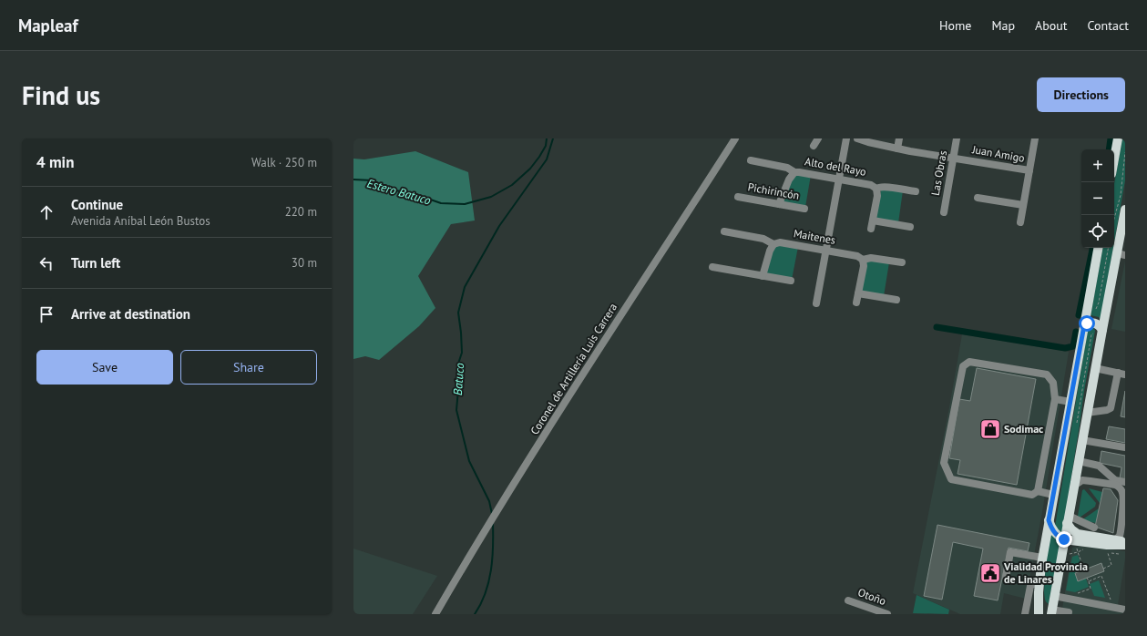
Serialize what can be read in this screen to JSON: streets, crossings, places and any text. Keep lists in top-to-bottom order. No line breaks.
{"streets":{"street":["Juan Amigo","Alto del Rayo","Las Obras","Pichirincón","Maitenes","Coronel de Artillería Luis Carrera","Otoño"]},"crossings":[["Juan Amigo","Las Obras"]],"water":["Estero Batuco","Batuco"],"places":{"shop":["Sodimac"],"public building":["Vialidad Provincia de Linares"]},"page":{"header":"Mapleaf","nav":["Home","Map","About","Contact"],"buttons":["Directions",["Save","Share"]],"title":"Find us","heading":["4 min","Walk · 250 m"],"map_buttons":["+","−"],"list":[["Continue","Avenida Aníbal León Bustos","220 m"],["Turn left","30 m"],"Arrive at destination"]}}
